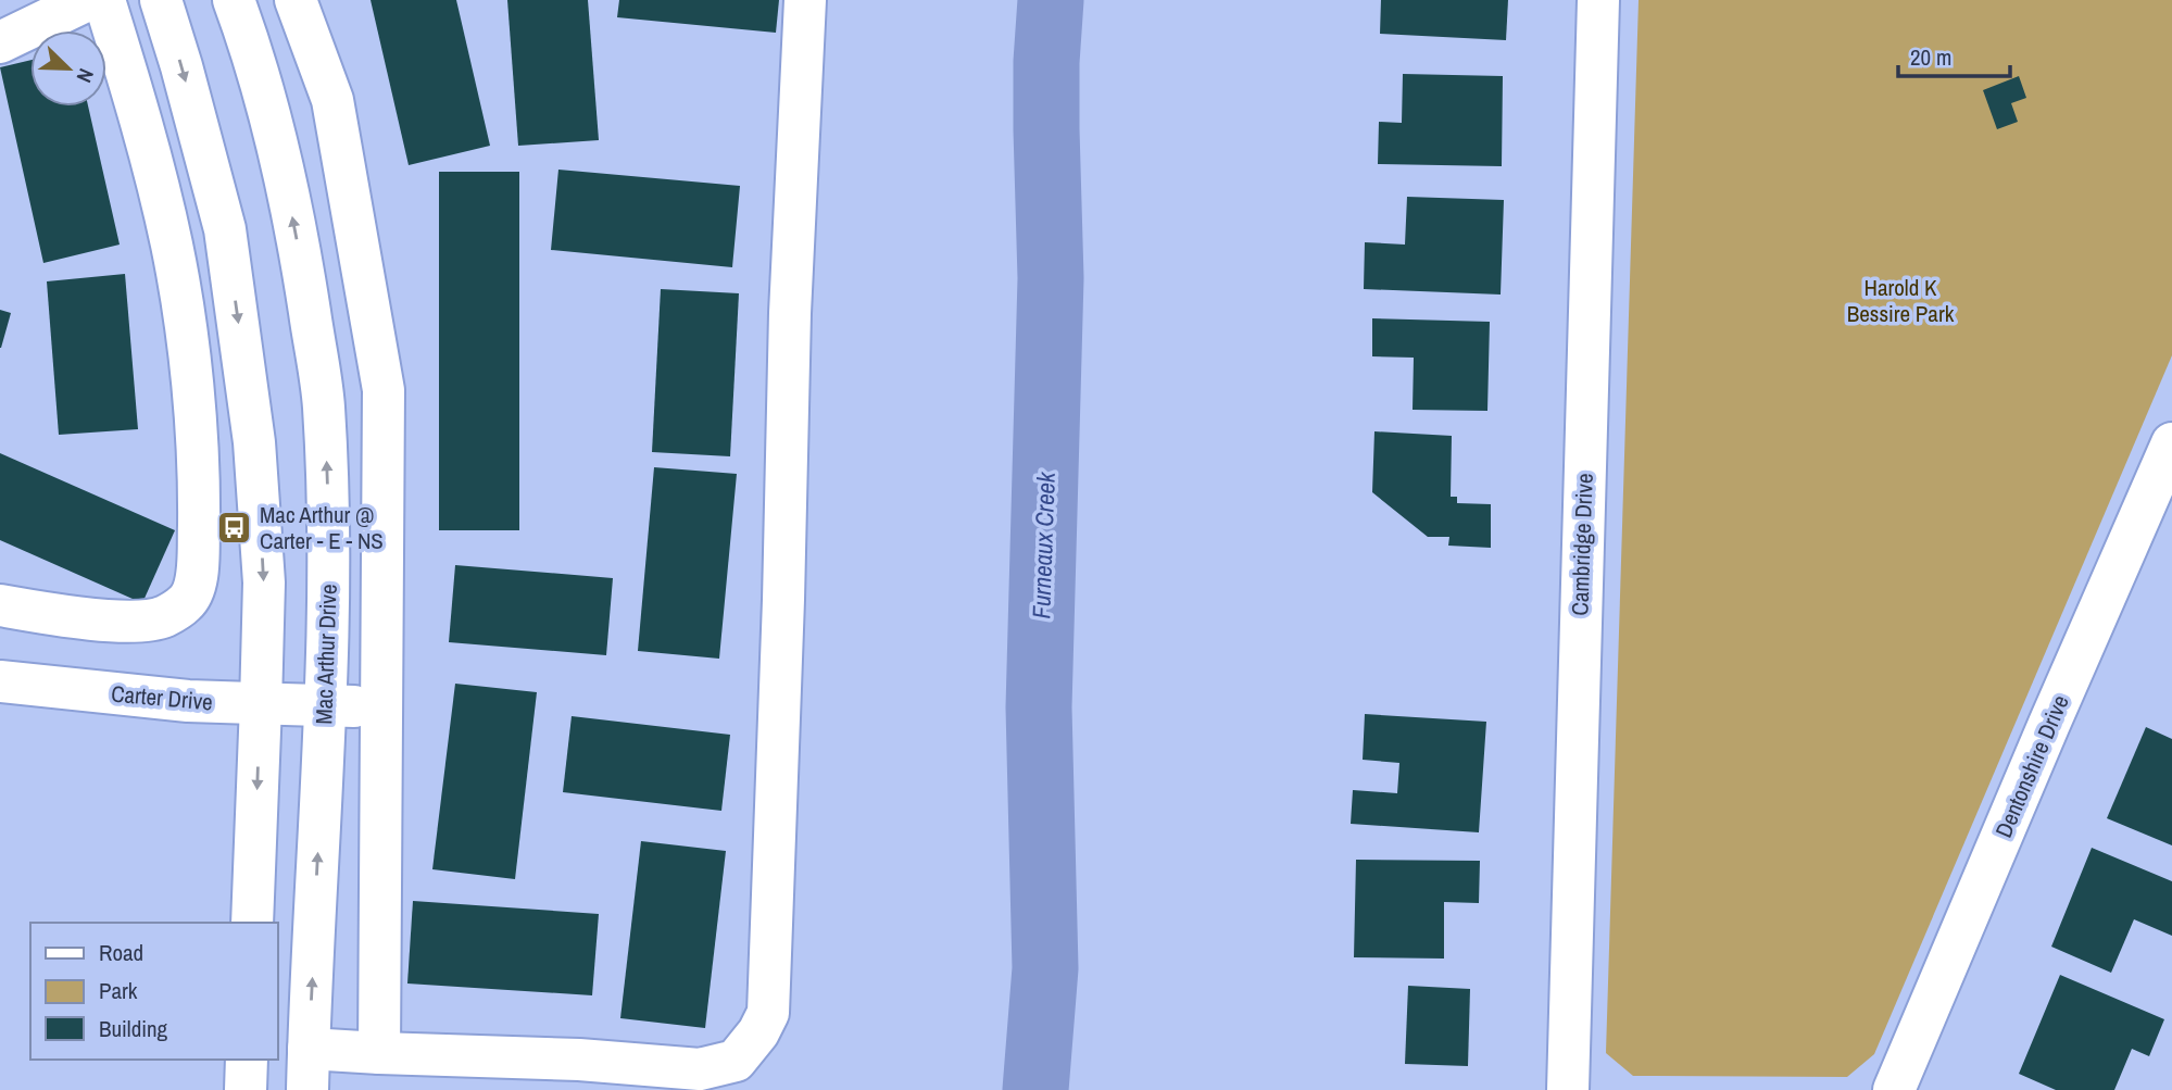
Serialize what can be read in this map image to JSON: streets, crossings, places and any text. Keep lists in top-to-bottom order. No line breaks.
{"streets":{"street":["Cambridge Drive","Mac Arthur Drive","Carter Drive","Dentonshire Drive"]},"crossings":[["Mac Arthur Drive","Carter Drive"]],"water":["Furneaux Creek"],"parks":["Harold K Bessire Park"],"places":{"bus stop":["Mac Arthur @ Carter - E - NS"]},"legend":["Road","Park","Building"],"scale_bar":"20 m","north":"bottom right"}
